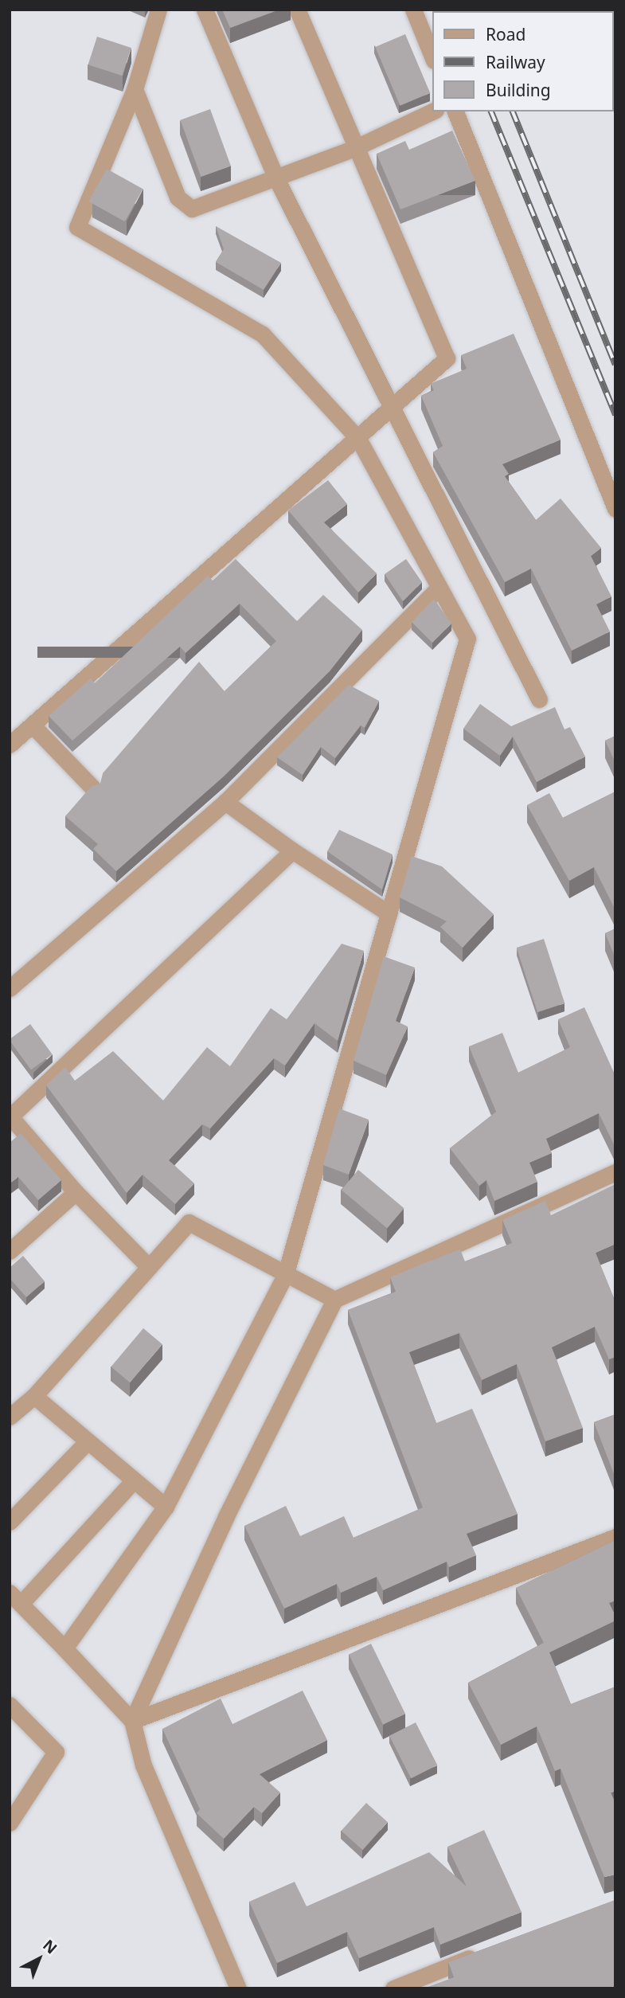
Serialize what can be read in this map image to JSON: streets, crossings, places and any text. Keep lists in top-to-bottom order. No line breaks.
{"legend":["Road","Railway","Building"],"north":"top right"}
